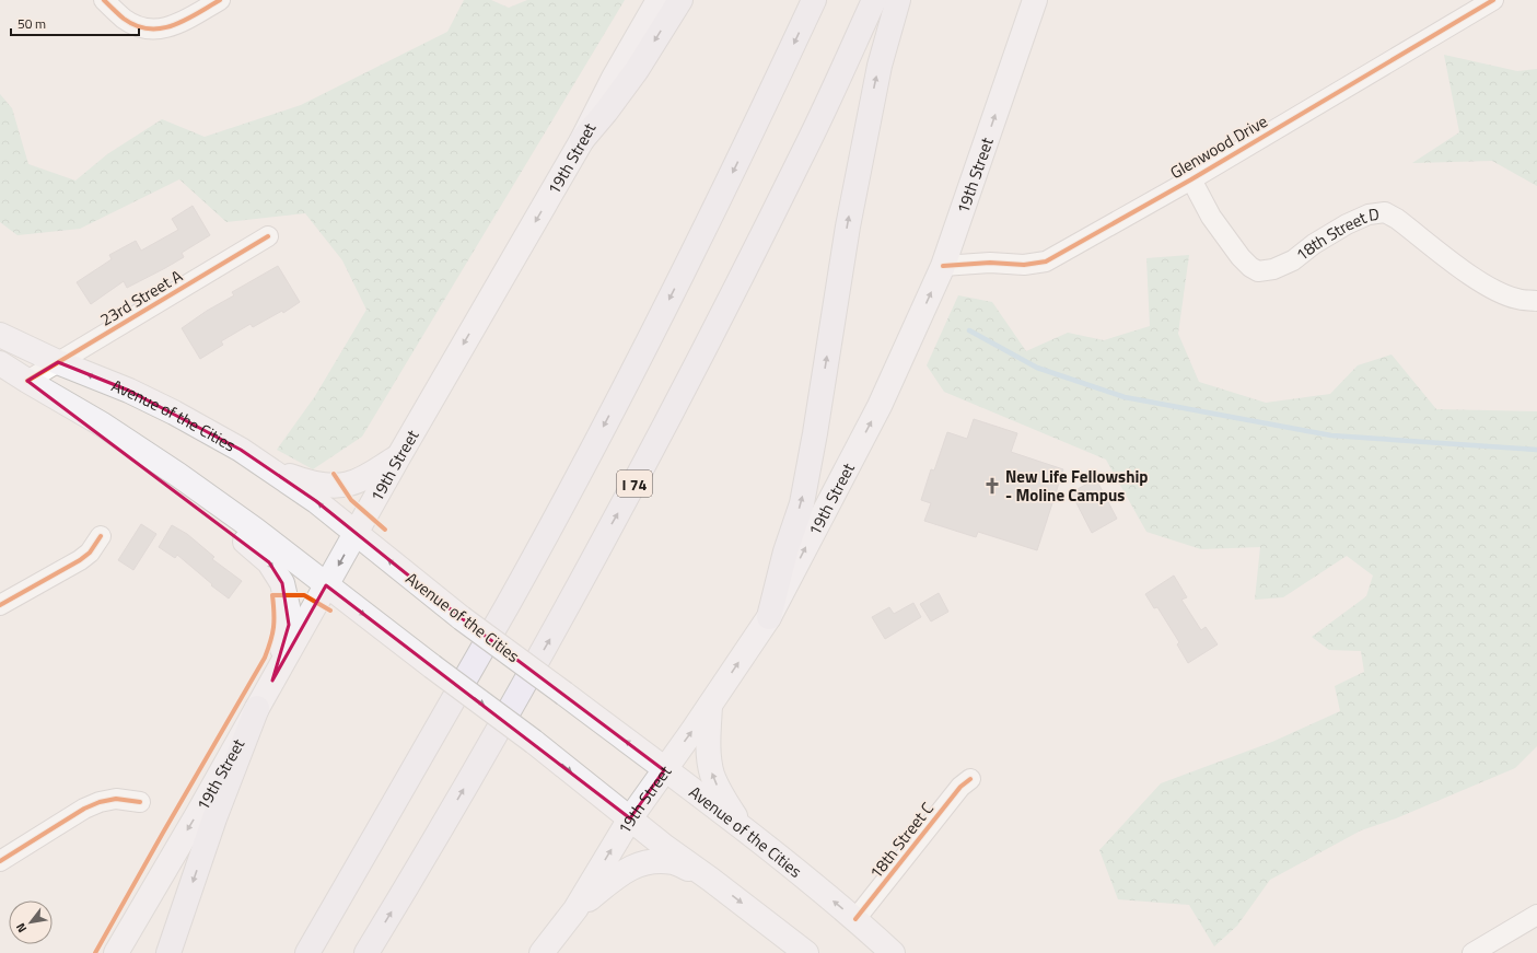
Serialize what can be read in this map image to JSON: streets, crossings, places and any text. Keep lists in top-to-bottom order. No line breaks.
{"streets":{"highway":["I 74"],"main road":["19th Street","Avenue of the Cities"],"street":["Glenwood Drive","18th Street D","23rd Street A","18th Street C"]},"crossings":[["Glenwood Drive","19th Street"],["Glenwood Drive","18th Street D"],["19th Street","Avenue of the Cities"],["23rd Street A","Avenue of the Cities"],["Avenue of the Cities","18th Street C"]],"places":{"church":["New Life Fellowship - Moline Campus"]},"scale_bar":"50 m","north":"bottom left"}
